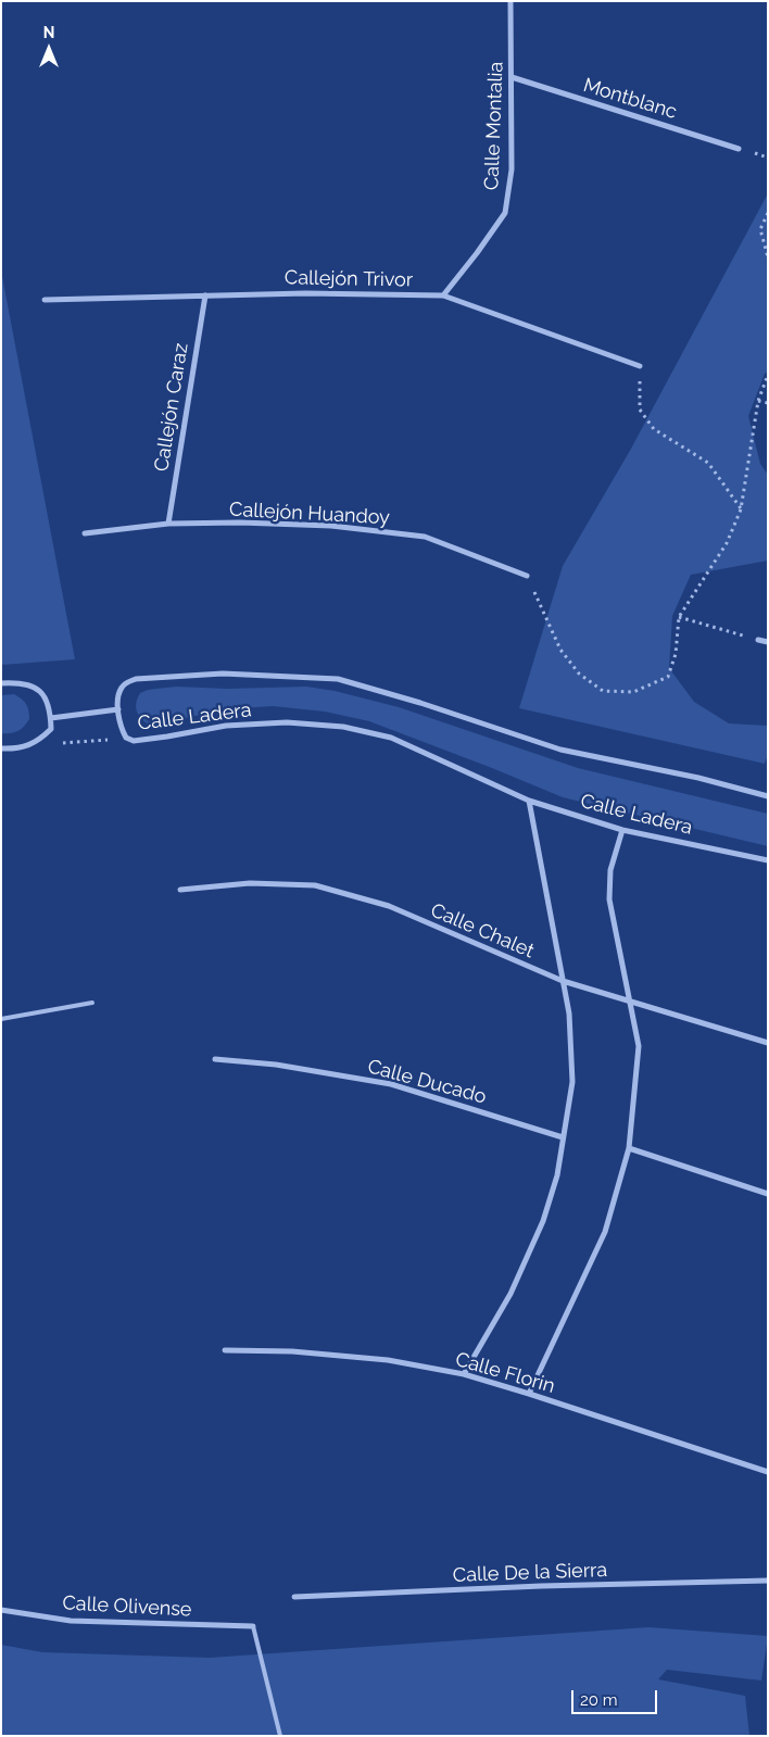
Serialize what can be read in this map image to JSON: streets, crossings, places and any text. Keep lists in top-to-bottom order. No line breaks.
{"streets":{"street":["Montblanc","Calle Montalia","Callejón Trivor","Callejón Caraz","Callejón Huandoy","Calle Ladera","Calle Chalet","Calle Ducado","Calle Florin","Calle De la Sierra","Calle Olivense"]},"crossings":[["Montblanc","Calle Montalia"],["Calle Montalia","Callejón Trivor"],["Callejón Trivor","Callejón Caraz"],["Callejón Caraz","Callejón Huandoy"]],"scale_bar":"20 m","north":"top"}
